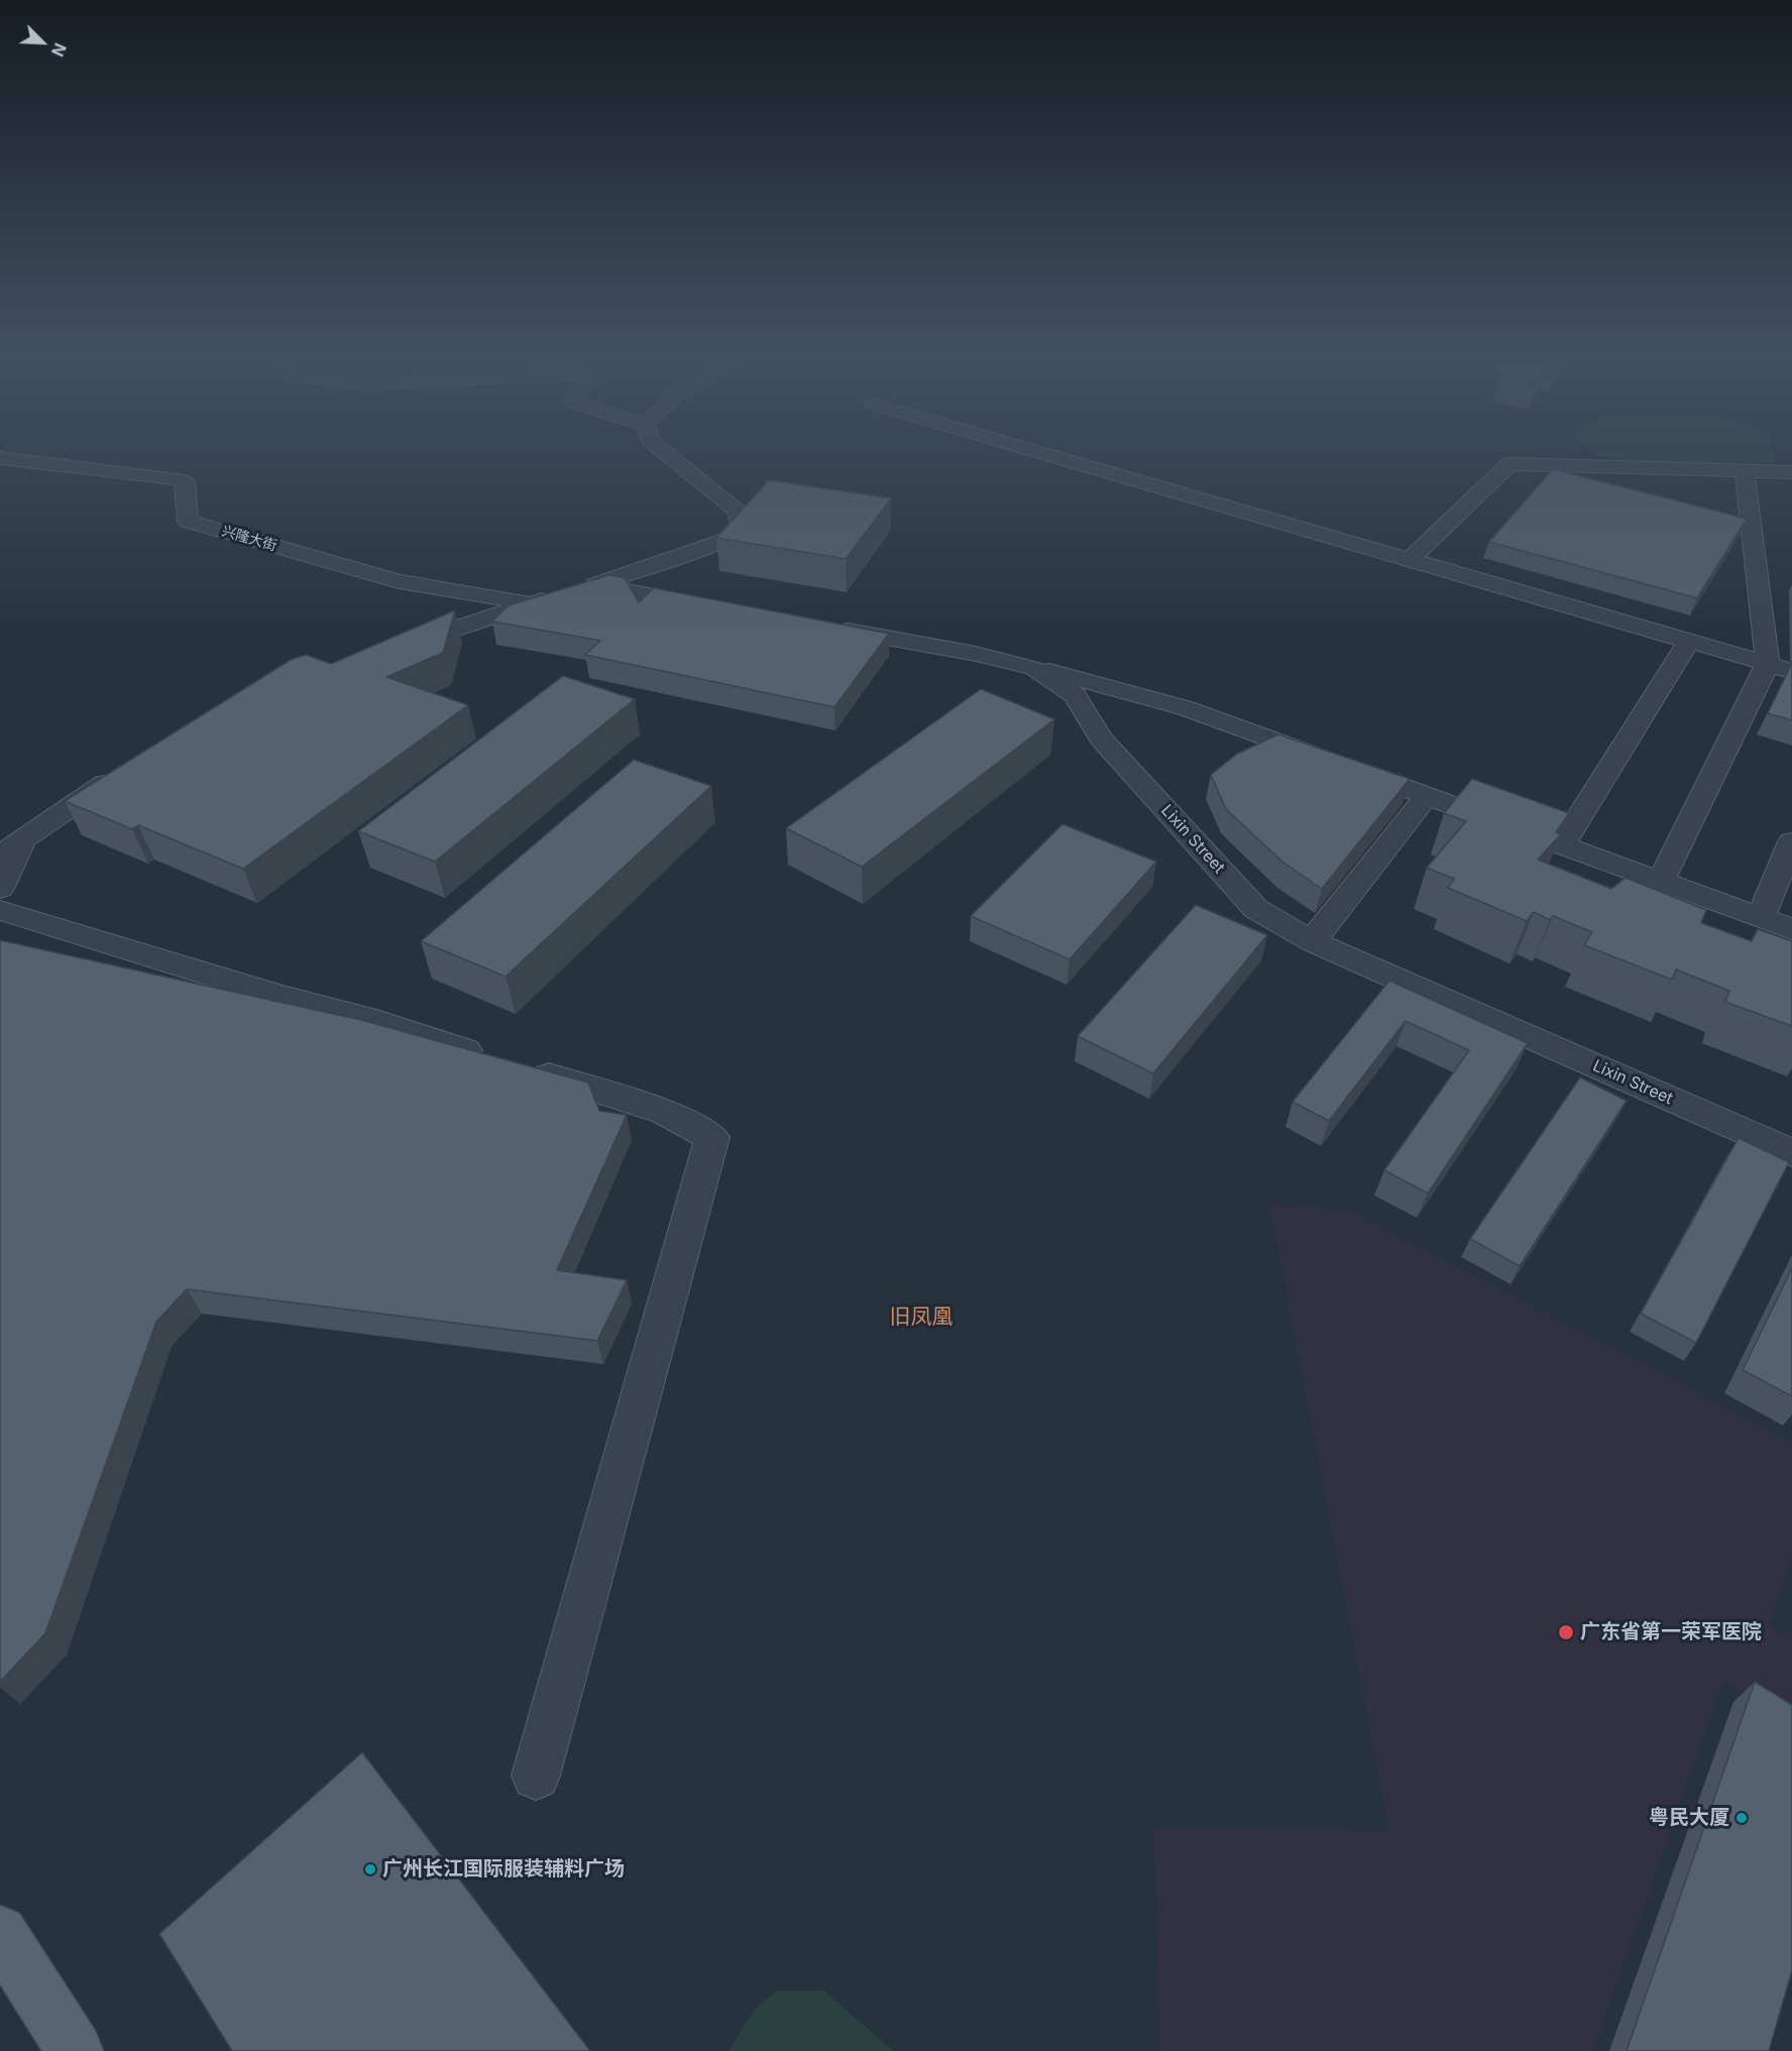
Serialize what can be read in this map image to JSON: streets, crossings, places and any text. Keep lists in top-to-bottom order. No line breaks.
{"streets":{"street":["兴隆大街","Lixin Street"]},"districts":["旧凤凰"],"places":["广东省第一荣军医院","粤民大厦","广州长江国际服装辅料广场"],"north":"bottom right"}
